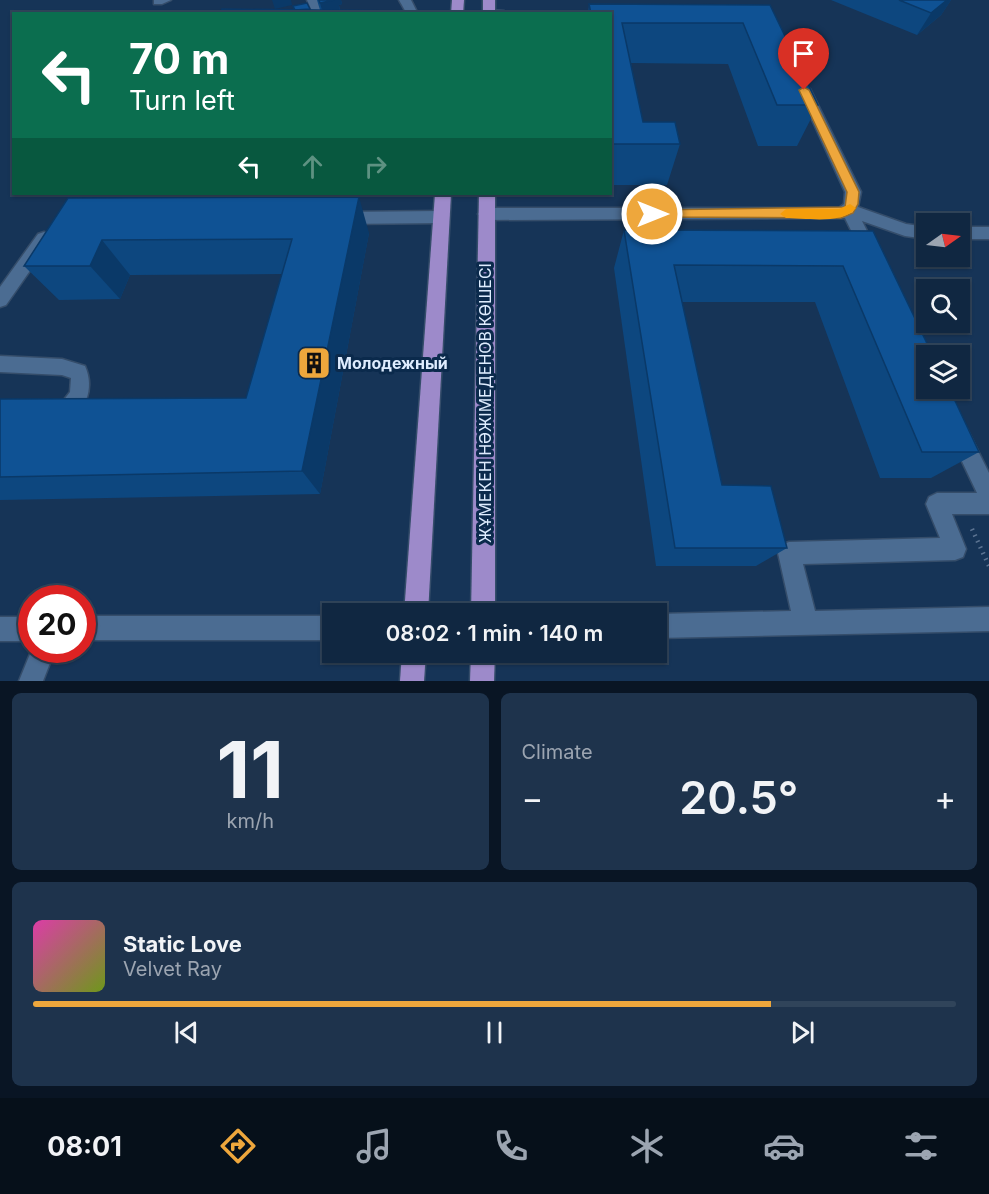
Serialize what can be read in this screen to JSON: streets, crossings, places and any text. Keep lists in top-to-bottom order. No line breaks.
{"streets":{"main road":["ЖҰМЕКЕН НӘЖІМЕДЕНОВ КӨШЕСІ"]},"places":{"building":["Молодежный"]},"north":"right","page":{"turn":["70 m","Turn left"],"limit":"20","trip":"08:02 · 1 min · 140 m","tile":[["11","km/h"],"Climate"],"heat":["−","20.5°","+"],"song":["Static Love","Velvet Ray"],"tabs":"08:01"}}
